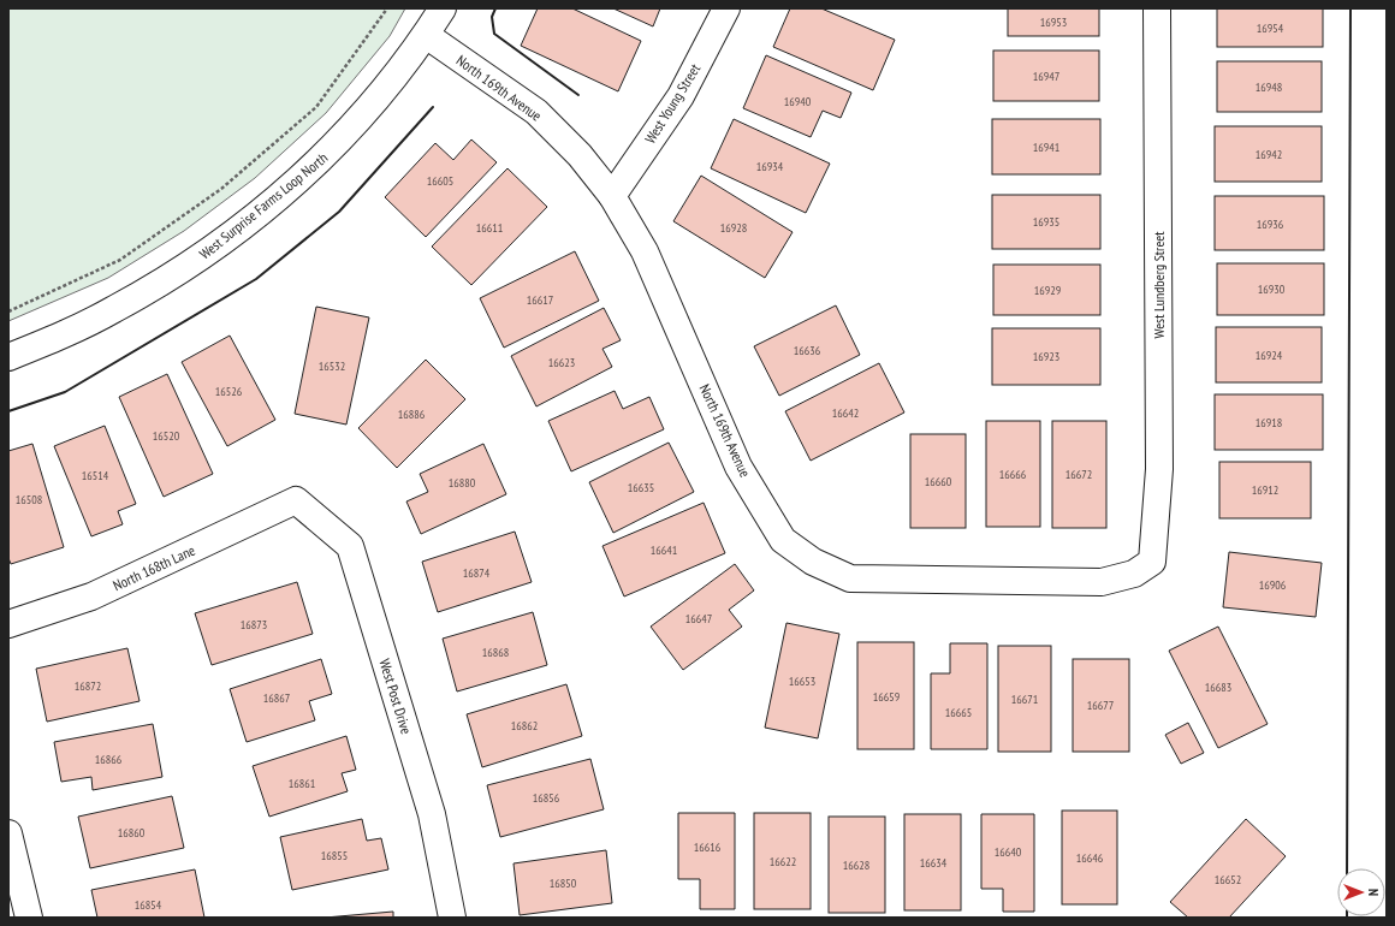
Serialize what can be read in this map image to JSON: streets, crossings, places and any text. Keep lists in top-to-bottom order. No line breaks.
{"streets":{"street":["North 169th Avenue","West Young Street","West Surprise Farms Loop North","West Lundberg Street","North 168th Lane","West Post Drive"]},"crossings":[["North 169th Avenue","West Young Street"],["North 169th Avenue","West Surprise Farms Loop North"],["North 169th Avenue","West Lundberg Street"],["North 168th Lane","West Post Drive"]],"house_numbers":["16953","16954","16947","16948","16940","16941","16942","16934","16605","16935","16936","16611","16928","16930","16929","16617","16636","16924","16923","16623","16532","16526","16642","16886","16918","16520","16666","16672","16514","16660","16880","16635","16912","16508","16641","16874","16906","16647","16873","16868","16653","16872","16683","16659","16867","16671","16677","16665","16862","16866","16861","16856","16860","16616","16640","16855","16646","16622","16634","16628","16652","16850","16854"],"north":"right"}
